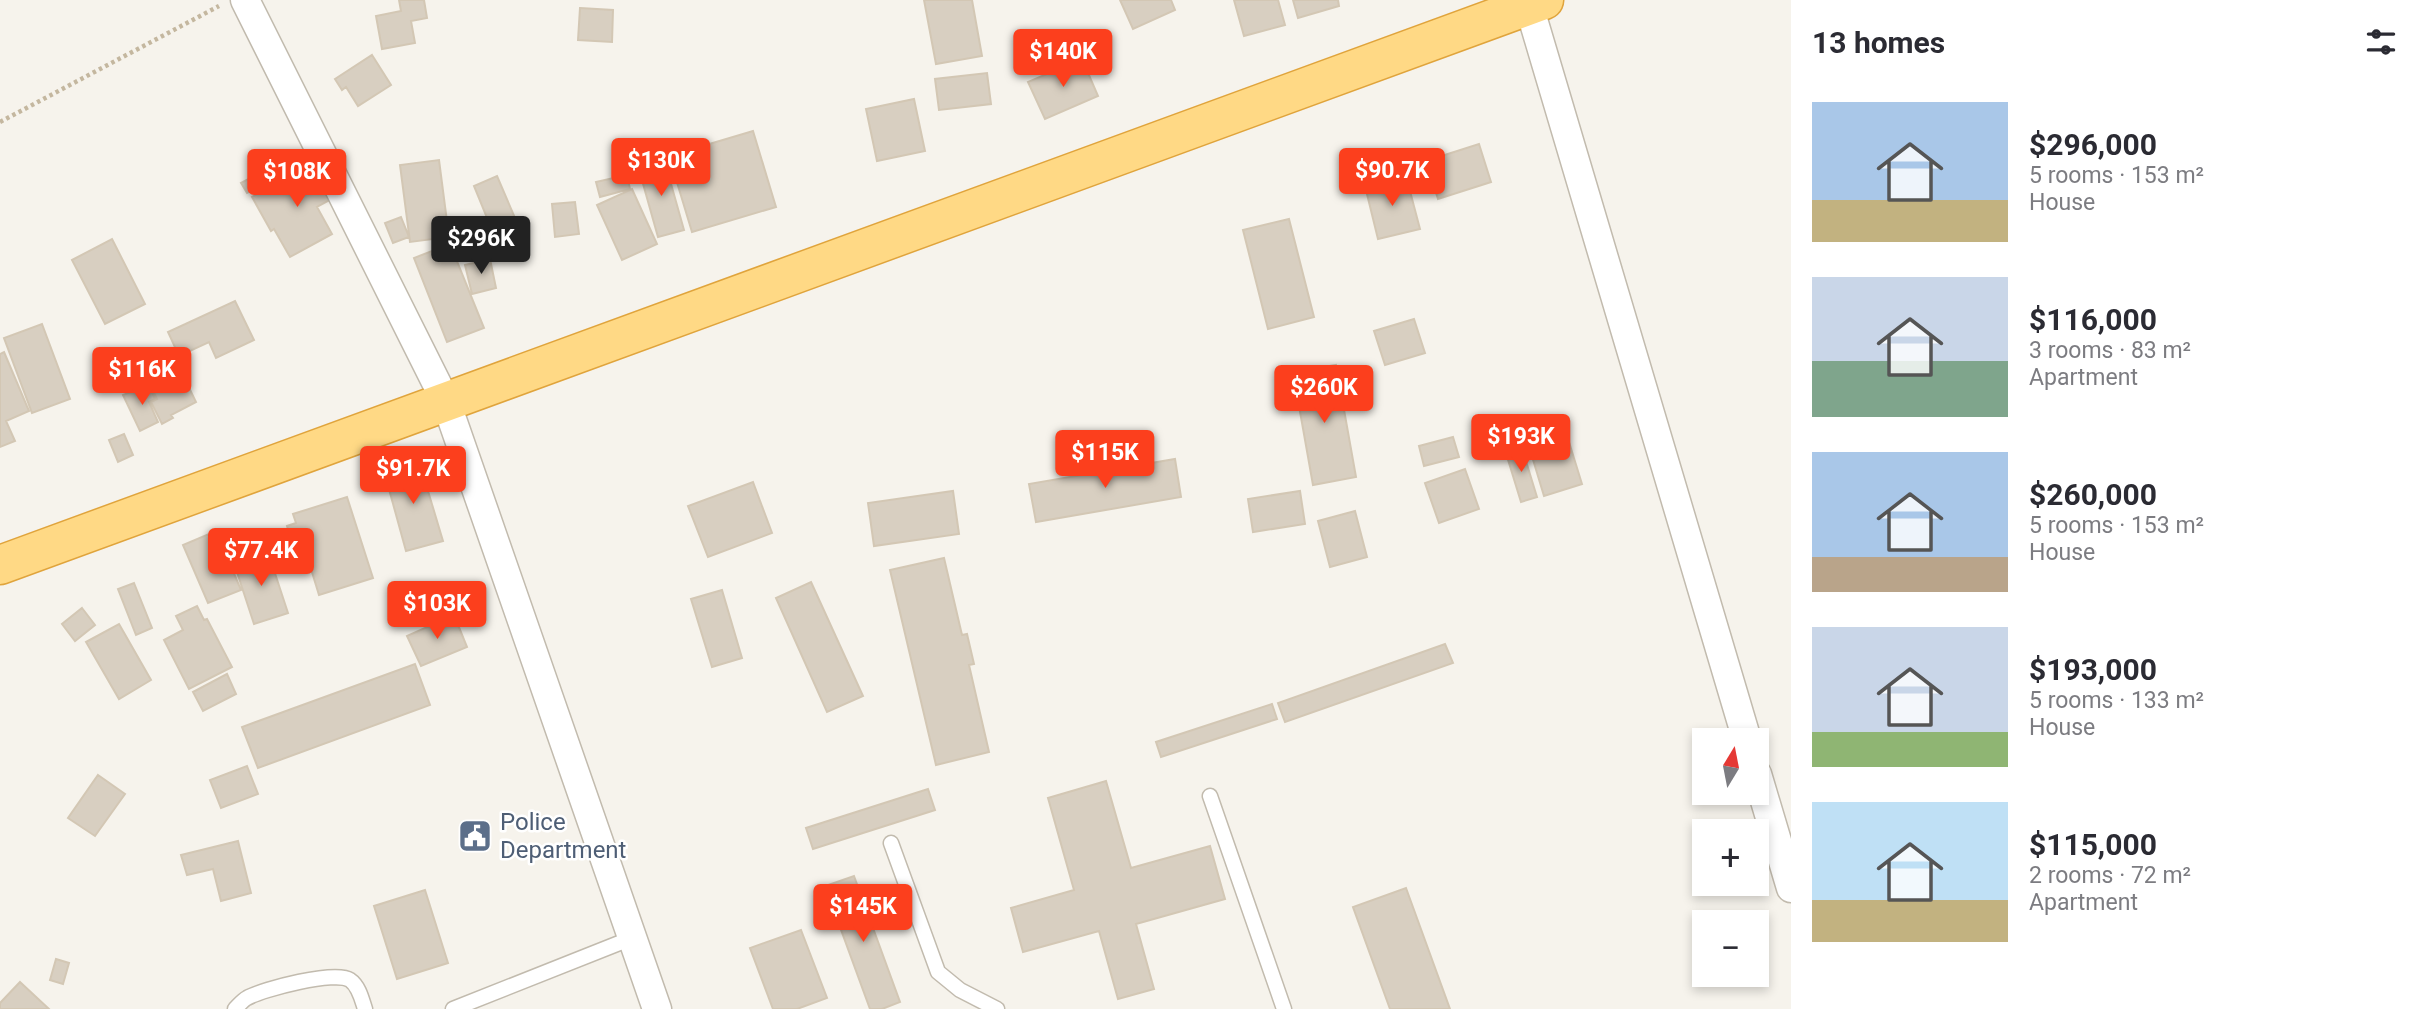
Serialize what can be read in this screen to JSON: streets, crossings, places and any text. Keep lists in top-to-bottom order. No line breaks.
{"places":{"public building":["Police Department"]},"north":"top","page":{"heading":"13 homes","price":["$140K","$130K","$90.7K","$108K","$296K","$116K","$260K","$193K","$115K","$91.7K","$77.4K","$103K","$145K"],"list":[{"name":"$296,000","note":"5 rooms · 153 m² · House"},{"name":"$116,000","note":"3 rooms · 83 m² · Apartment"},{"name":"$260,000","note":"5 rooms · 153 m² · House"},{"name":"$193,000","note":"5 rooms · 133 m² · House"},{"name":"$115,000","note":"2 rooms · 72 m² · Apartment"}],"map_buttons":["+","−"]}}
